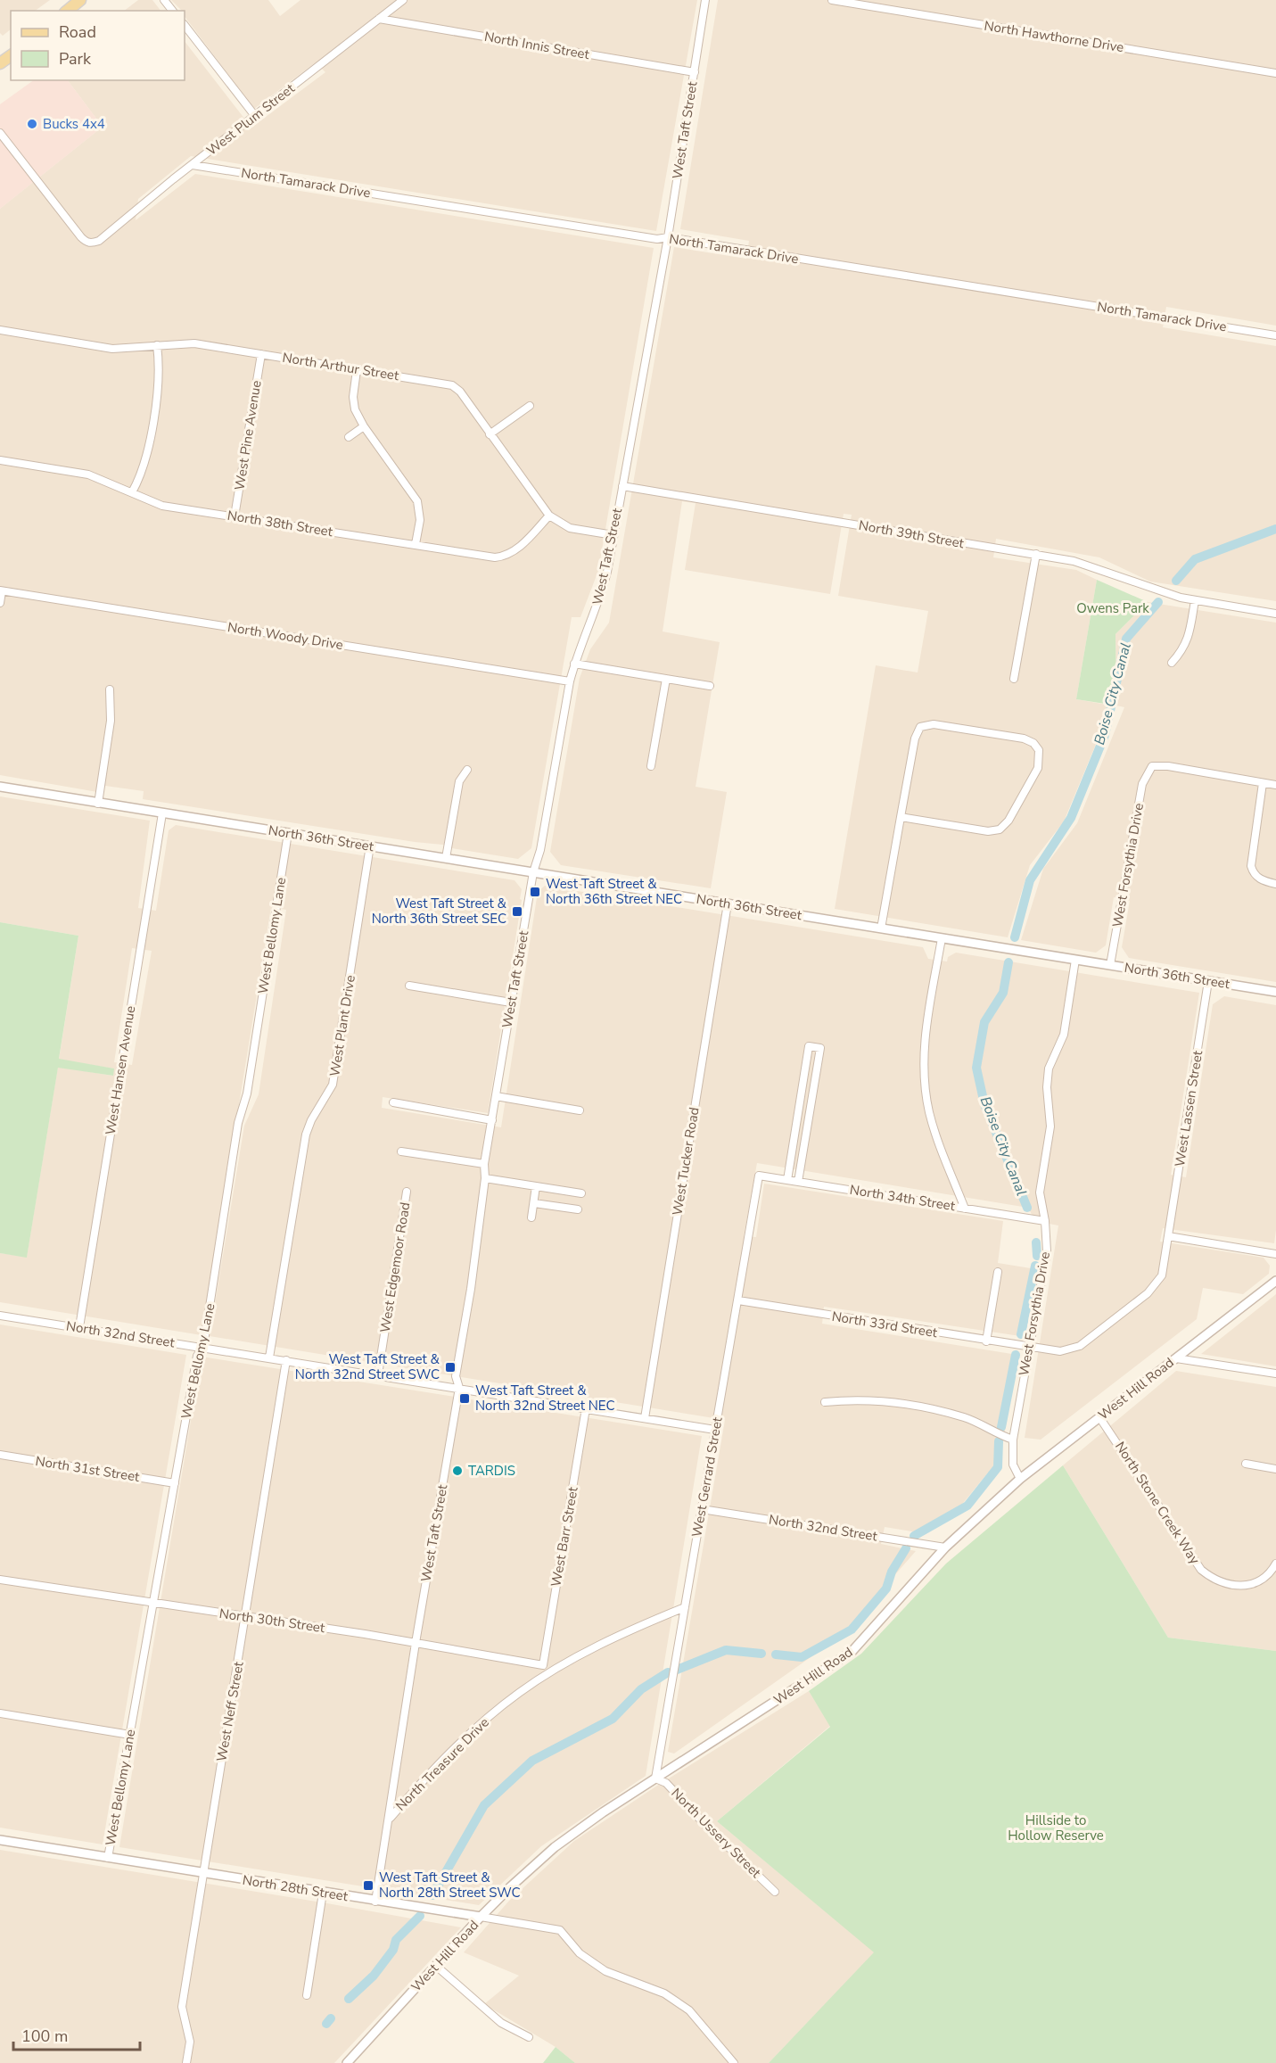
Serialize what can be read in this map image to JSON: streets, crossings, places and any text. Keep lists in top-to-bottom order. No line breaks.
{"streets":{"street":["North Hawthorne Drive","North Innis Street","West Plum Street","West Taft Street","North Tamarack Drive","North Arthur Street","West Pine Avenue","North 38th Street","North 39th Street","North Woody Drive","North 36th Street","West Forsythia Drive","West Bellomy Lane","West Plant Drive","West Hansen Avenue","West Lassen Street","West Tucker Road","North 34th Street","West Edgemoor Road","North 33rd Street","North 32nd Street","West Hill Road","North 31st Street","West Gerrard Street","North Stone Creek Way","West Barr Street","North 30th Street","West Neff Street","North Treasure Drive","North Ussery Street","North 28th Street"]},"crossings":[["North Innis Street","West Plum Street"],["North Innis Street","West Taft Street"],["West Plum Street","North Tamarack Drive"],["West Taft Street","North Tamarack Drive"],["West Taft Street","North Arthur Street"],["West Taft Street","North 39th Street"],["West Taft Street","North Woody Drive"],["West Taft Street","North 36th Street"],["West Taft Street","North 32nd Street"],["West Taft Street","North 30th Street"],["West Taft Street","North Treasure Drive"],["West Taft Street","North 28th Street"],["North Arthur Street","West Pine Avenue"],["North Arthur Street","North 38th Street"],["West Pine Avenue","North 38th Street"],["North 36th Street","West Forsythia Drive"],["North 36th Street","West Bellomy Lane"],["North 36th Street","West Plant Drive"],["North 36th Street","West Hansen Avenue"],["North 36th Street","West Lassen Street"],["North 36th Street","West Tucker Road"],["West Forsythia Drive","West Lassen Street"],["West Forsythia Drive","North 34th Street"],["West Forsythia Drive","North 33rd Street"],["West Forsythia Drive","West Hill Road"],["West Bellomy Lane","North 32nd Street"],["West Bellomy Lane","North 31st Street"],["West Bellomy Lane","North 30th Street"],["West Bellomy Lane","North 28th Street"],["West Plant Drive","North 32nd Street"],["West Hansen Avenue","North 32nd Street"],["West Lassen Street","North 33rd Street"],["West Tucker Road","North 32nd Street"],["North 34th Street","West Gerrard Street"],["West Edgemoor Road","North 32nd Street"],["North 33rd Street","West Gerrard Street"],["North 32nd Street","West Hill Road"],["North 32nd Street","West Gerrard Street"],["North 32nd Street","West Barr Street"],["North 32nd Street","West Neff Street"],["West Hill Road","West Gerrard Street"],["West Hill Road","North Stone Creek Way"],["West Hill Road","North Ussery Street"],["West Hill Road","North 28th Street"],["West Gerrard Street","North Treasure Drive"],["West Gerrard Street","North Ussery Street"],["West Barr Street","North 30th Street"],["North 30th Street","West Neff Street"],["West Neff Street","North 28th Street"]],"water":["Boise City Canal"],"parks":["Owens Park","Hillside to Hollow Reserve"],"places":{"other":["Bucks 4x4","TARDIS"],"transit":["West Taft Street & North 36th Street NEC","West Taft Street & North 36th Street SEC","West Taft Street & North 32nd Street SWC","West Taft Street & North 32nd Street NEC","West Taft Street & North 28th Street SWC"]},"legend":["Road","Park"],"scale_bar":"100 m"}
